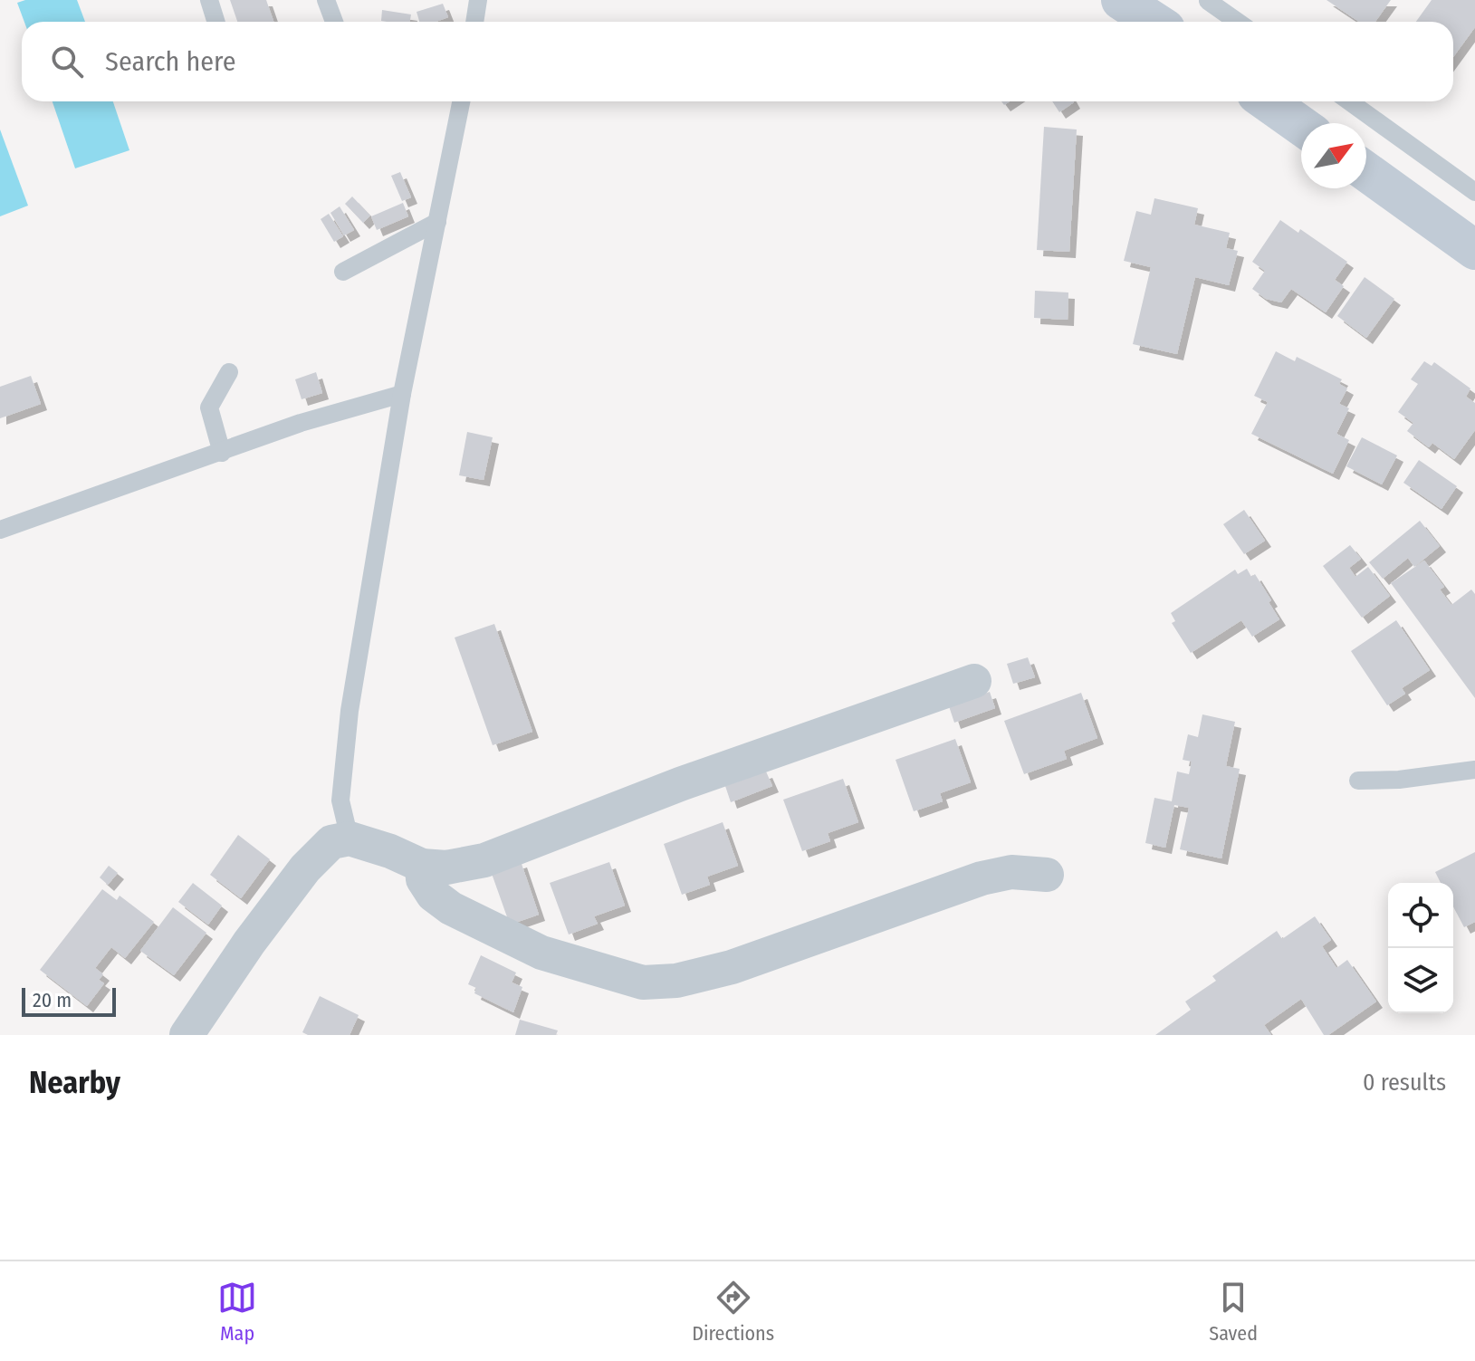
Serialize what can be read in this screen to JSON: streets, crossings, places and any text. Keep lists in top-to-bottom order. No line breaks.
{"scale_bar":"20 m","north":"top right","page":{"search":"Search here","scale":"20 m","heading":["Nearby","0 results"],"nav":["Map","Directions","Saved"]}}
